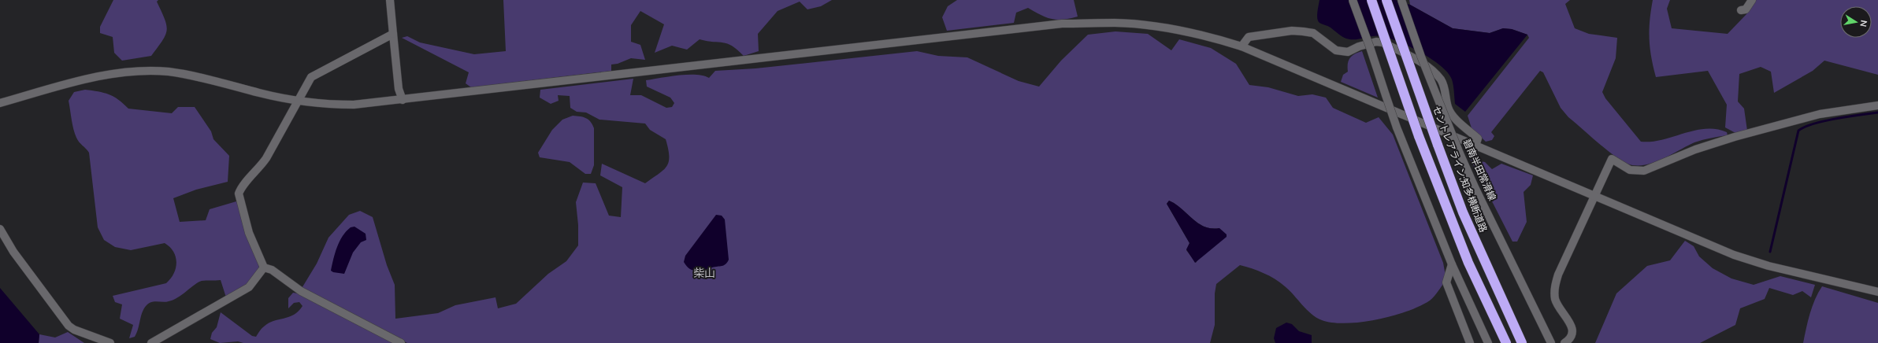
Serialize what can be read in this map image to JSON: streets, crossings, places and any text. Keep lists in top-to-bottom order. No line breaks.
{"streets":{"highway":["セントレアライン;知多横断道路"],"street":["碧南半田常滑線"]},"districts":["柴山"],"north":"right"}
